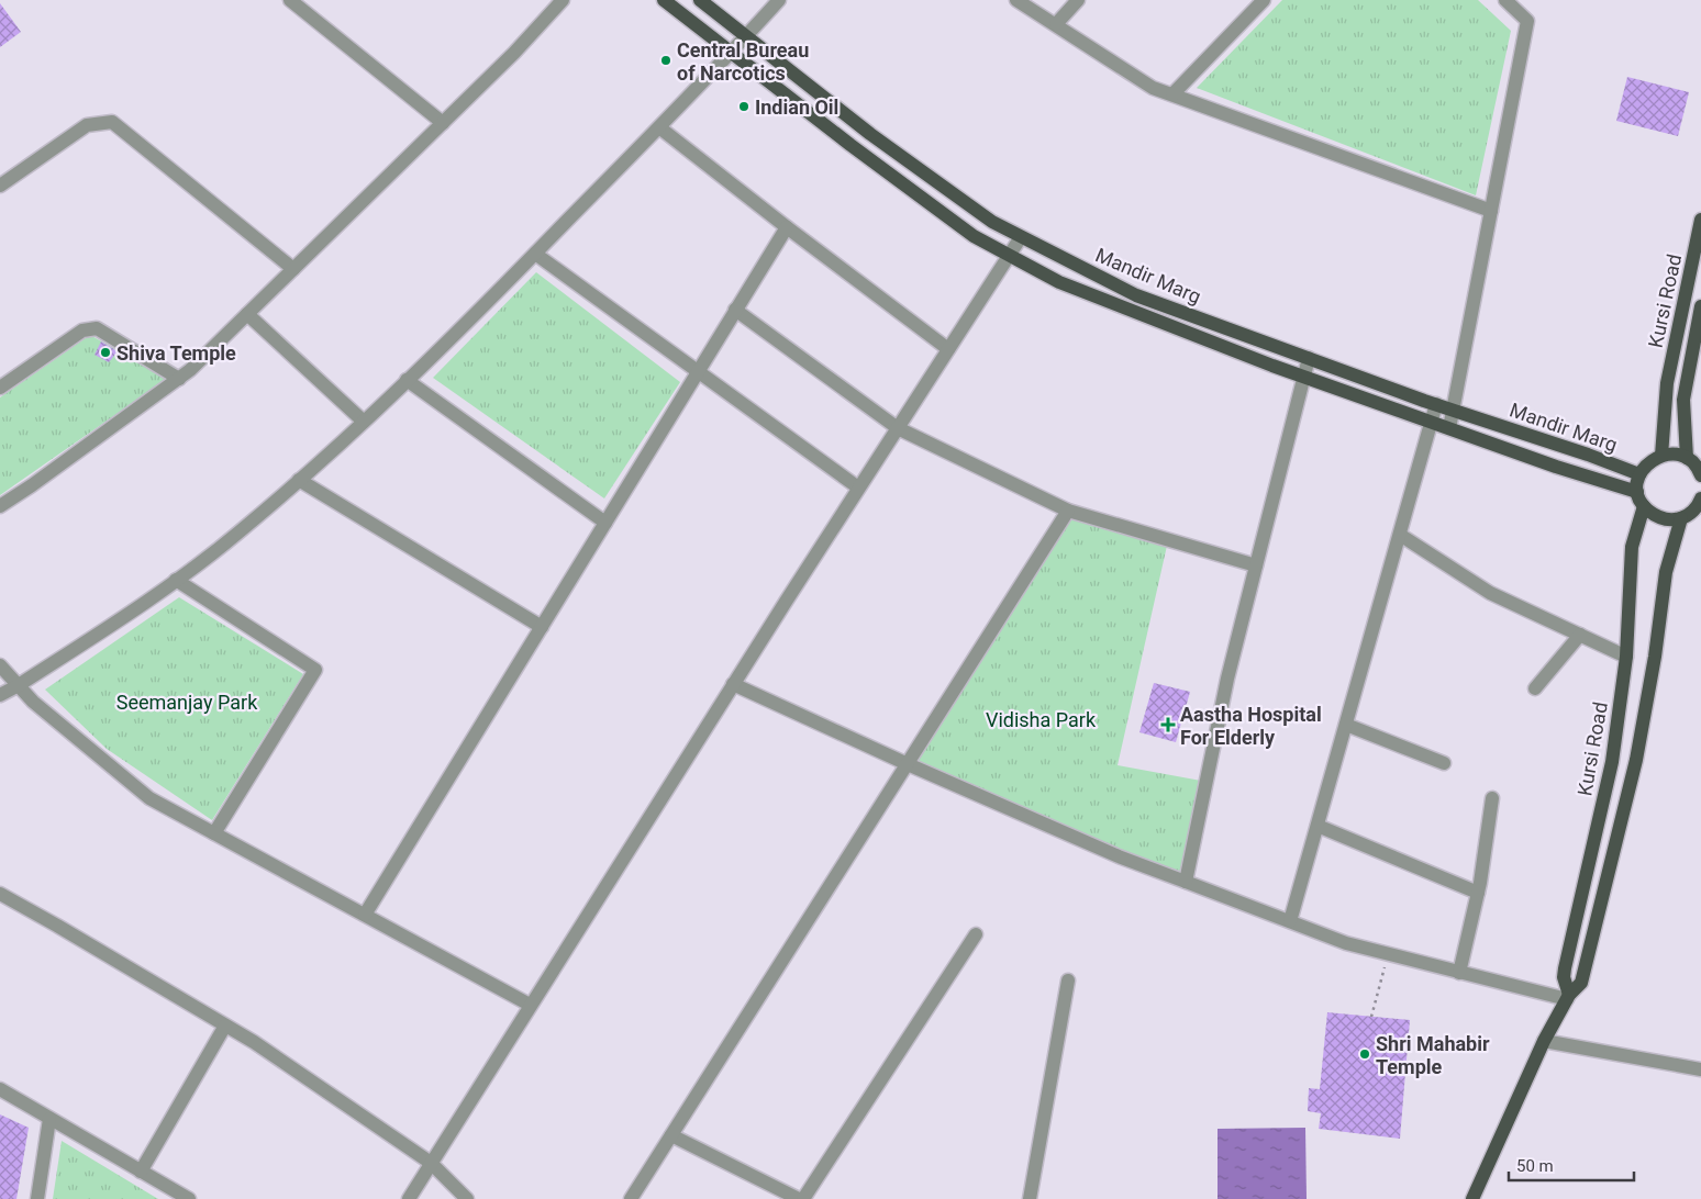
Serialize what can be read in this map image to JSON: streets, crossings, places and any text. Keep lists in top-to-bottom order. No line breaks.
{"streets":{"main road":["Mandir Marg","Kursi Road"]},"parks":["Seemanjay Park","Vidisha Park"],"places":{"other":["Central Bureau of Narcotics","Indian Oil","Shiva Temple","Shri Mahabir Temple"],"health":["Aastha Hospital For Elderly"]},"scale_bar":"50 m"}
